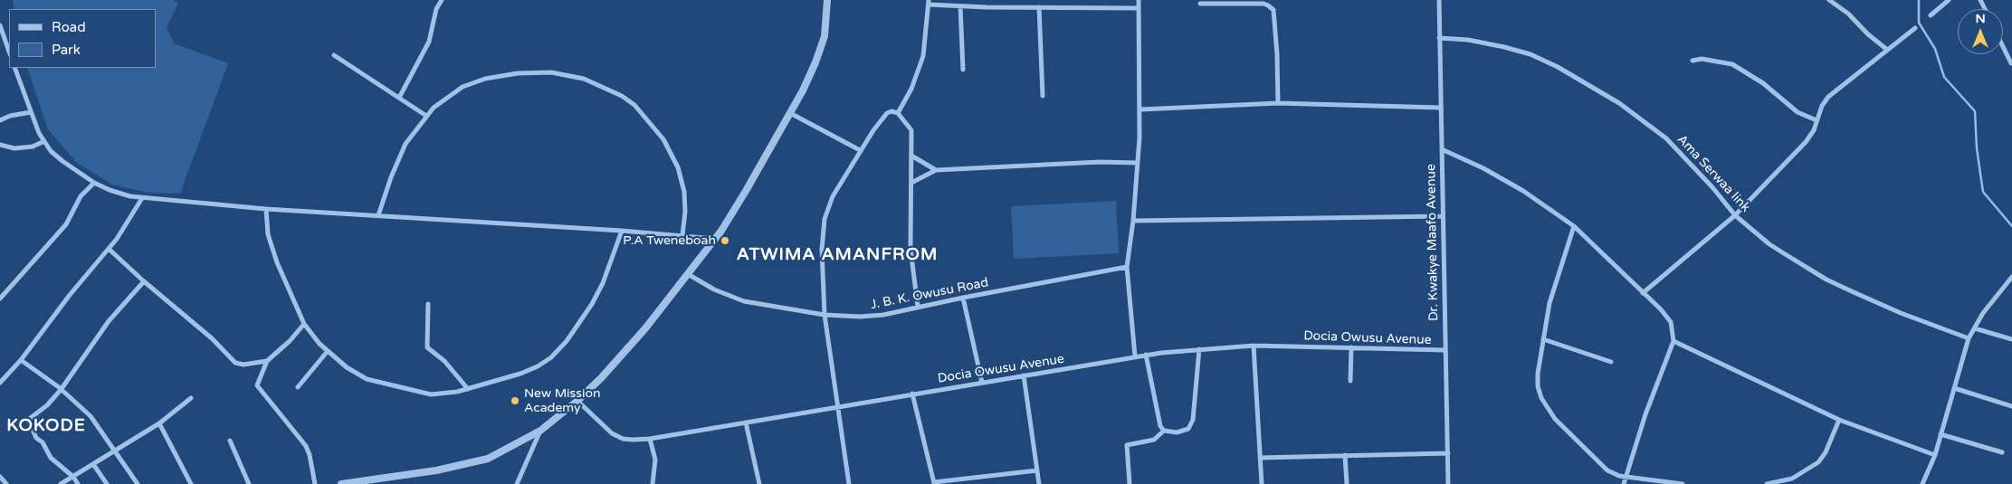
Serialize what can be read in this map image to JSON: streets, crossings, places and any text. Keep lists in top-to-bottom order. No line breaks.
{"streets":{"street":["Ama Serwaa link","Dr. Kwakye Maafo Avenue","J. B. K. Owusu Road","Docia Owusu Avenue"]},"crossings":[["Ama Serwaa link","Dr. Kwakye Maafo Avenue"],["Dr. Kwakye Maafo Avenue","Docia Owusu Avenue"]],"districts":["ATWIMA AMANFROM","KOKODE"],"places":["P.A Tweneboah","New Mission Academy"],"legend":["Road","Park"],"north":"top"}
